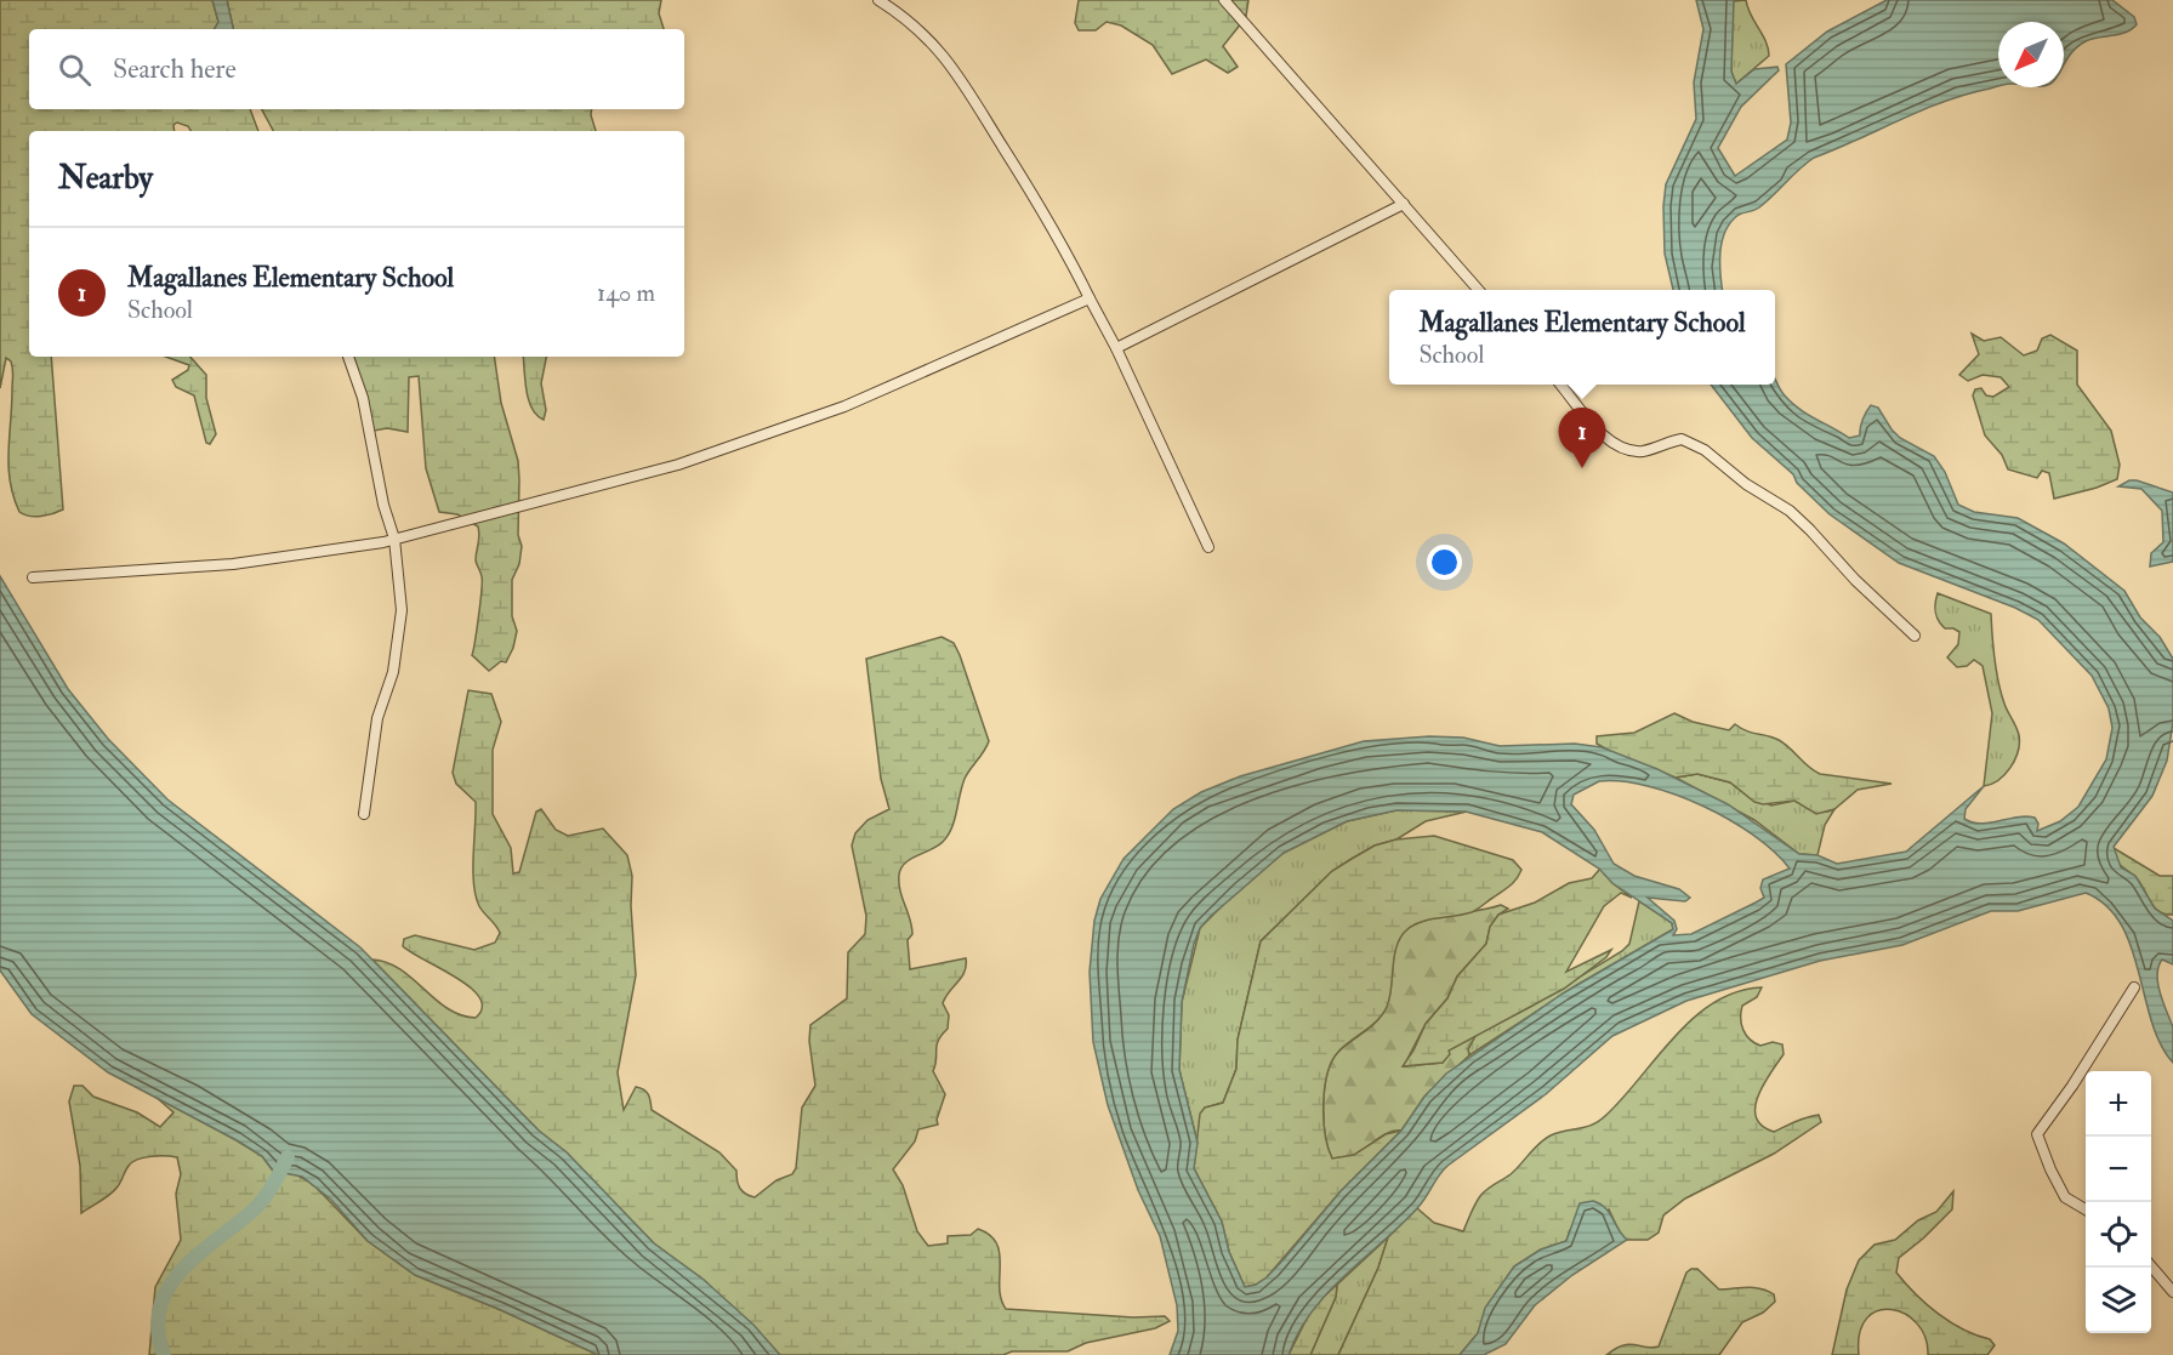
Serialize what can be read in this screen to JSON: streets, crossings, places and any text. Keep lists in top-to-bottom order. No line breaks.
{"north":"bottom left","page":{"search":"Search here","heading":"Nearby","list":[{"mark":"1","name":"Magallanes Elementary School","note":"School","value":"140 m"}],"popup":["Magallanes Elementary School","School"],"pins":"1","map_buttons":["+","−"]}}
